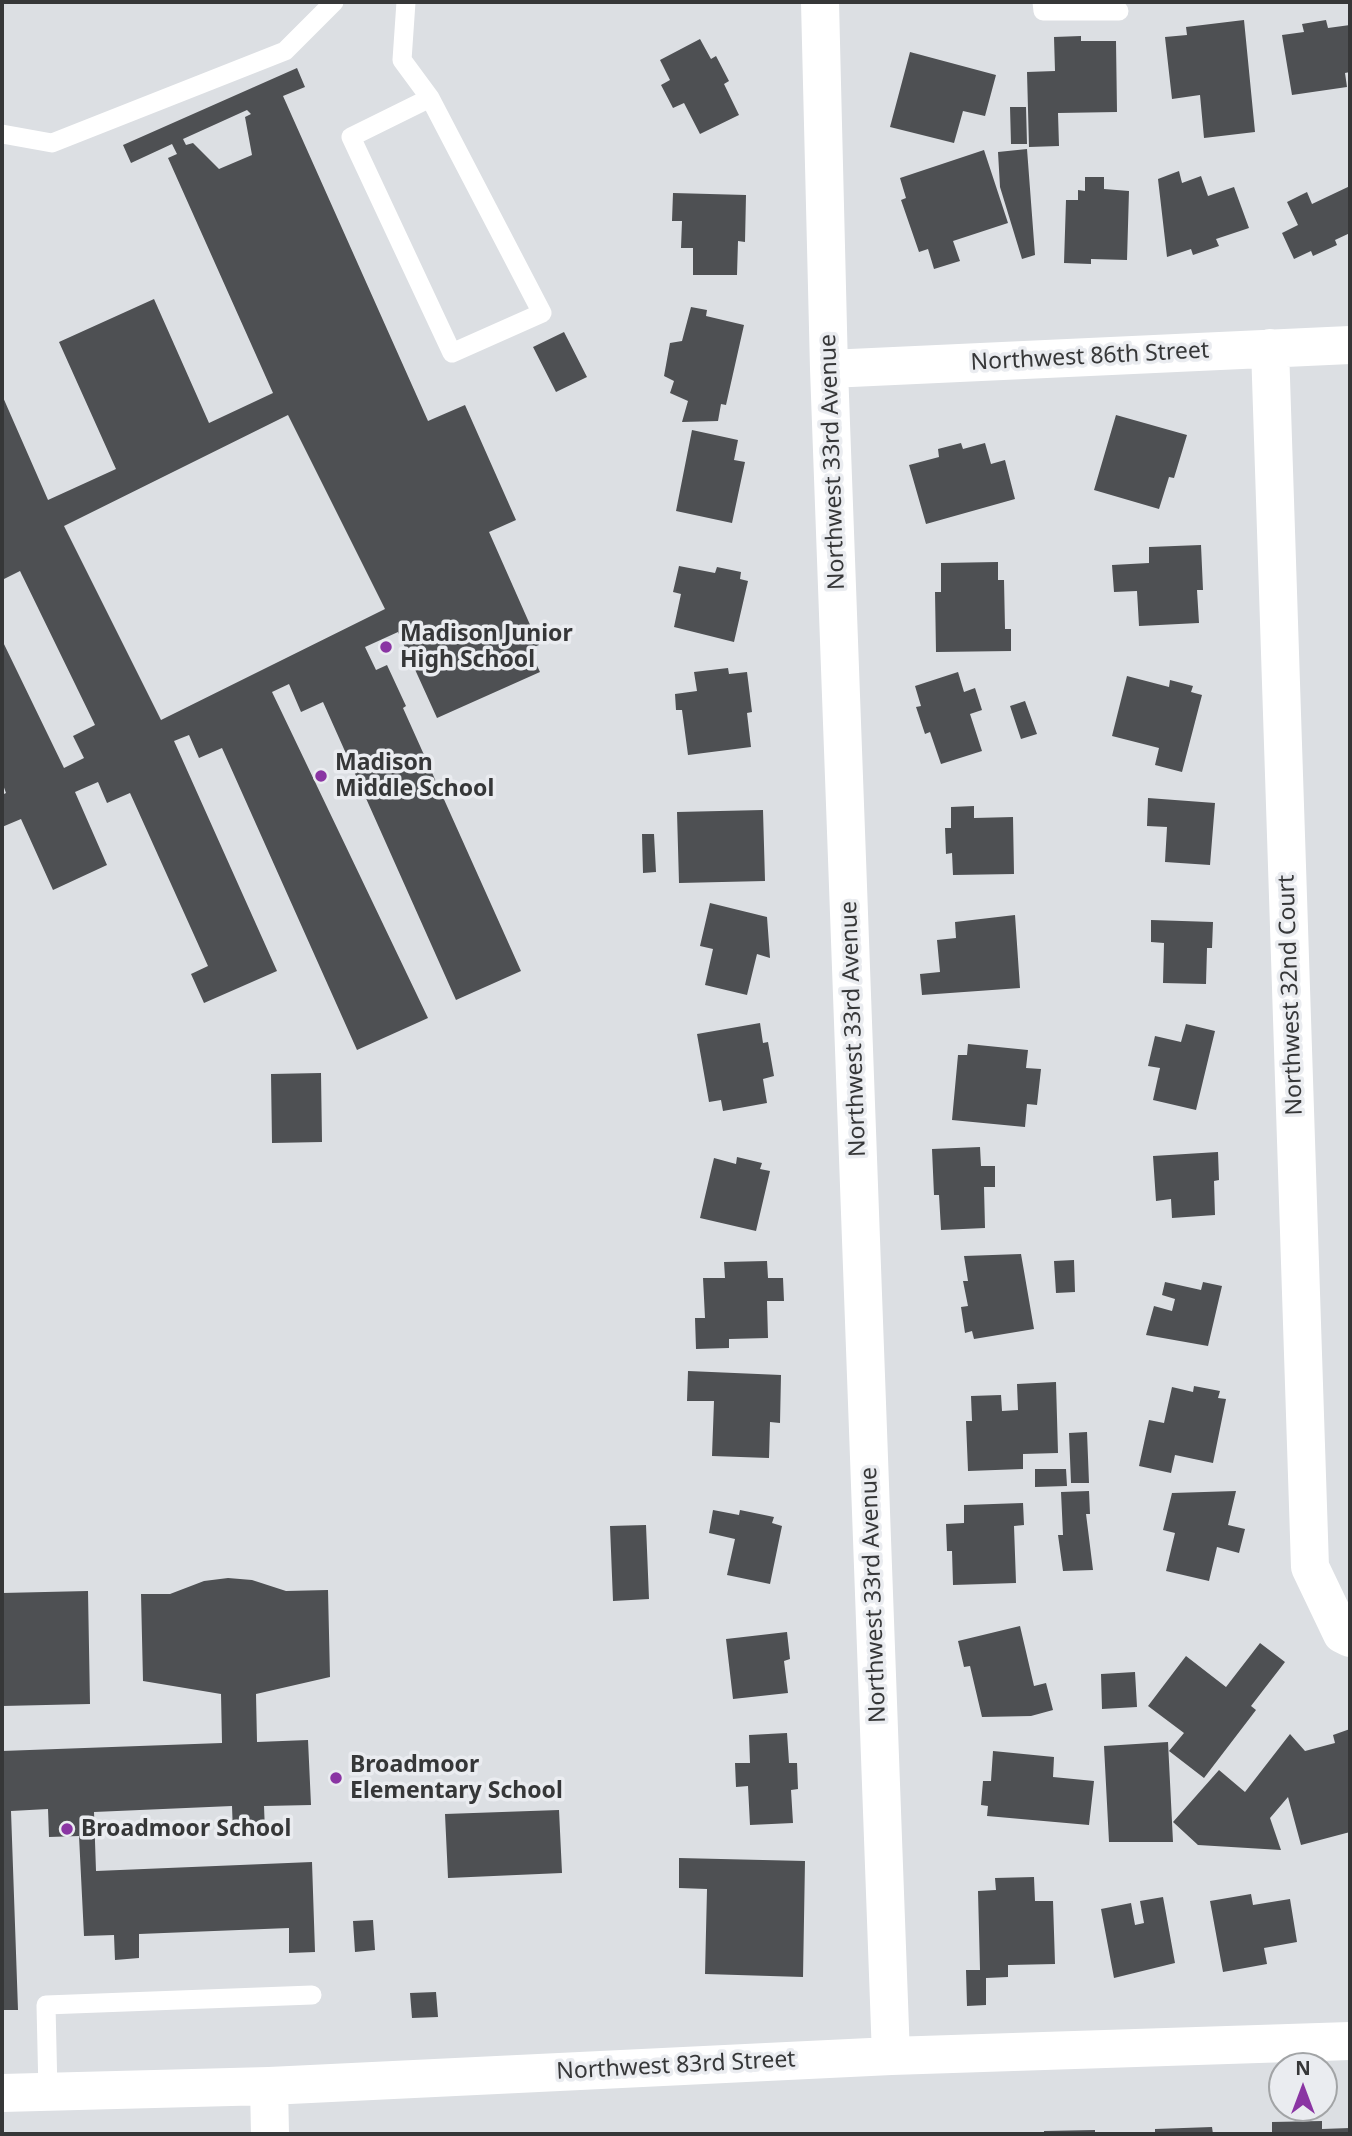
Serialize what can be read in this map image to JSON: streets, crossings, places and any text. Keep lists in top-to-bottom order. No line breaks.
{"streets":{"street":["Northwest 86th Street","Northwest 33rd Avenue","Northwest 32nd Court","Northwest 83rd Street"]},"crossings":[["Northwest 86th Street","Northwest 33rd Avenue"],["Northwest 86th Street","Northwest 32nd Court"],["Northwest 33rd Avenue","Northwest 83rd Street"]],"places":["Madison Junior High School","Madison Middle School","Broadmoor Elementary School","Broadmoor School"],"north":"top"}
